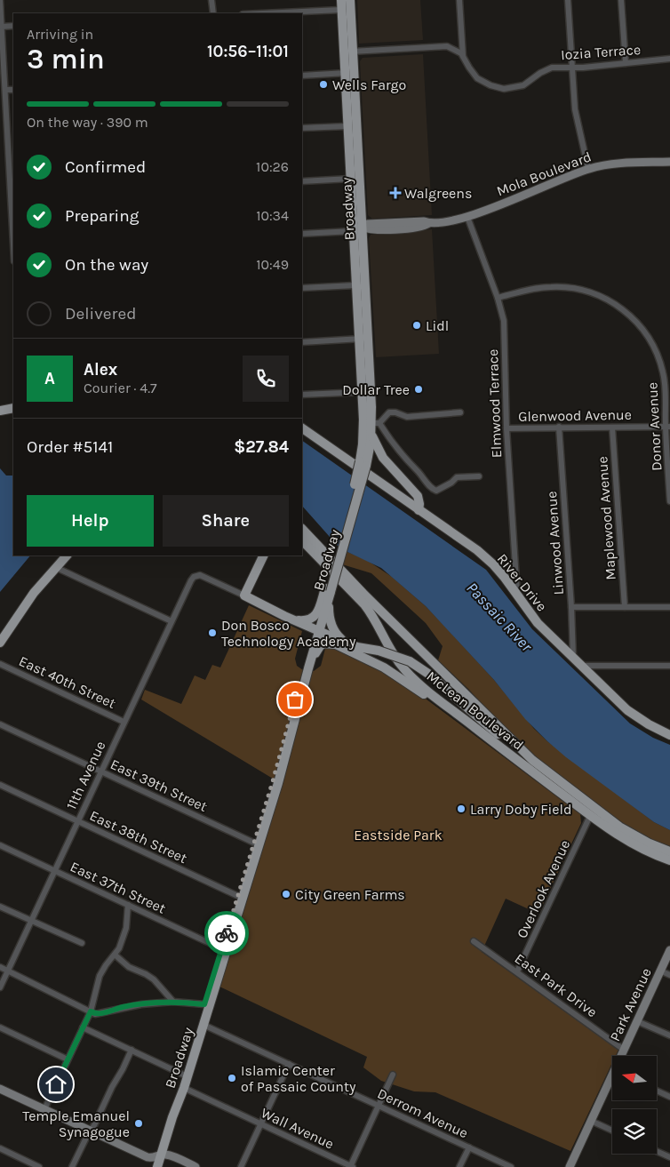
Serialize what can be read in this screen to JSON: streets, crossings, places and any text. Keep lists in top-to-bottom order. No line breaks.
{"streets":{"main road":["Broadway","River Drive","McLean Boulevard"],"street":["Iozia Terrace","Mola Boulevard","Elmwood Terrace","Glenwood Avenue","Donor Avenue","Maplewood Avenue","Linwood Avenue","East 40th Street","11th Avenue","East 39th Street","East 38th Street","East 37th Street","Overlook Avenue","East Park Drive","Park Avenue","Derrom Avenue","Wall Avenue"]},"crossings":[["Mola Boulevard","Broadway"],["Mola Boulevard","Elmwood Terrace"],["Broadway","East 39th Street"],["Broadway","East 38th Street"],["Broadway","East 37th Street"],["Broadway","Derrom Avenue"],["Broadway","Wall Avenue"],["Elmwood Terrace","Glenwood Avenue"],["Elmwood Terrace","Donor Avenue"],["Elmwood Terrace","River Drive"],["Glenwood Avenue","Donor Avenue"],["Glenwood Avenue","Maplewood Avenue"],["Glenwood Avenue","Linwood Avenue"],["Linwood Avenue","River Drive"],["East 40th Street","11th Avenue"],["McLean Boulevard","Overlook Avenue"],["11th Avenue","East 39th Street"],["11th Avenue","East 38th Street"],["11th Avenue","East 37th Street"],["Overlook Avenue","East Park Drive"],["East Park Drive","Park Avenue"]],"water":["Passaic River"],"parks":["Eastside Park"],"places":{"other":["Wells Fargo","Lidl","Dollar Tree","Don Bosco Technology Academy","Larry Doby Field","City Green Farms","Islamic Center of Passaic County","Temple Emanuel Synagogue"],"health":["Walgreens"]},"north":"left","page":{"heading":["3 min","Arriving in","10:56–11:01"],"panel":["Alex","Courier · 4.7","Order #5141","$27.84"],"bar":"On the way · 390 m","list":[["Confirmed","10:26"],["Preparing","10:34"],["On the way","10:49"],"Delivered"],"round":"A","buttons":["Help","Share"]}}
